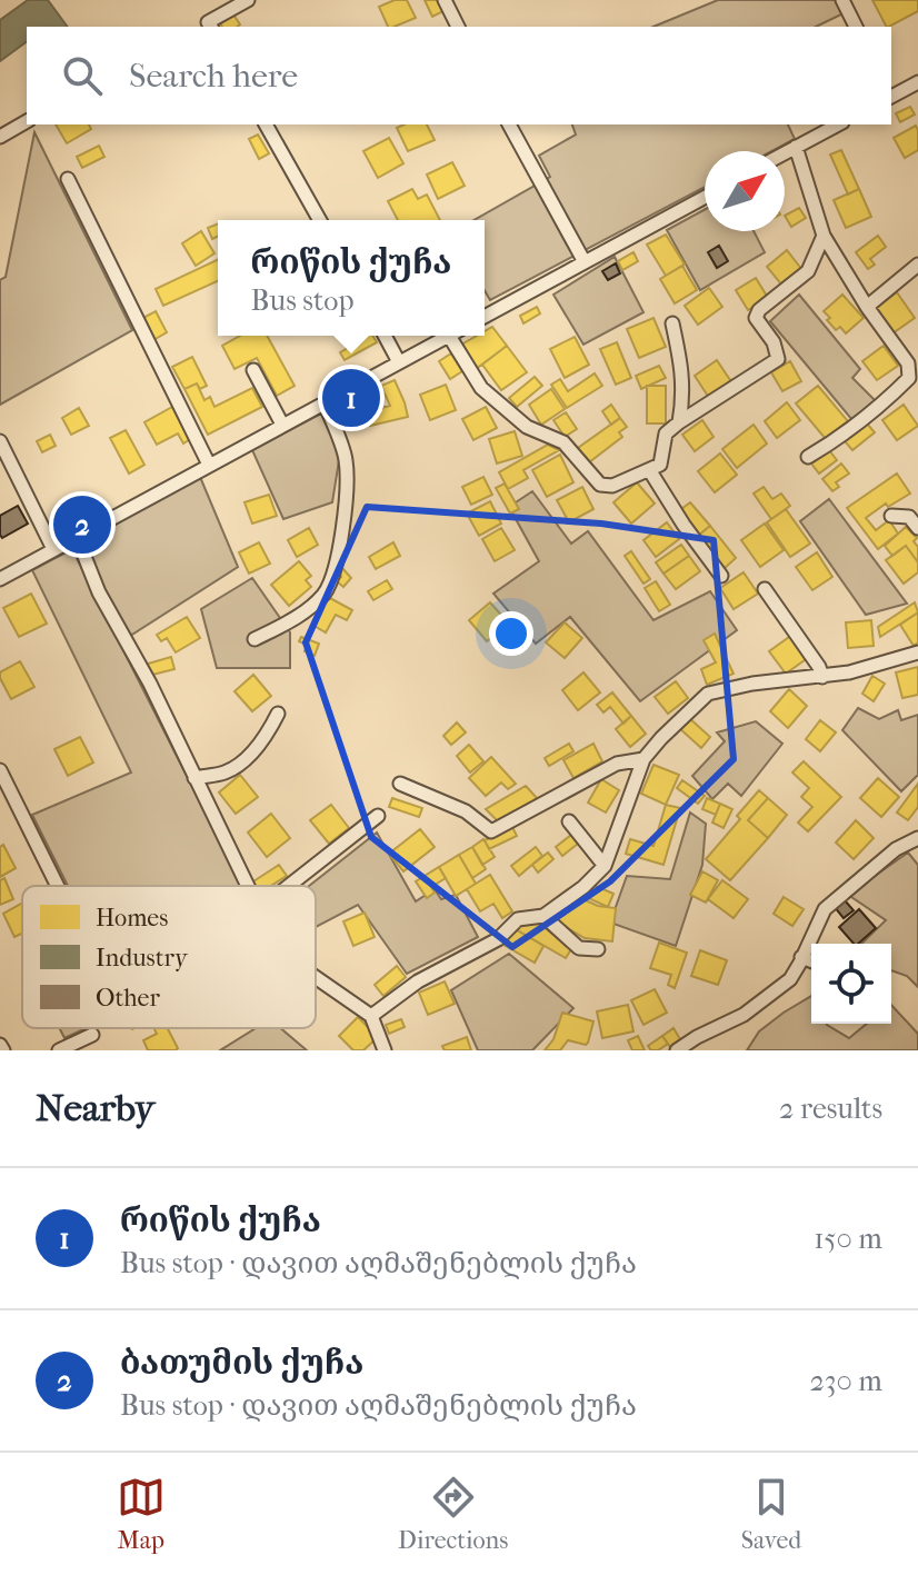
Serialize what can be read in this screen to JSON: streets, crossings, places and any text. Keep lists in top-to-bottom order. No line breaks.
{"legend":["Homes","Industry","Other"],"north":"top right","page":{"search":"Search here","popup":["რიწის ქუჩა","Bus stop"],"pins":["1","2"],"heading":["Nearby","2 results"],"list":[{"mark":"1","name":"რიწის ქუჩა","note":"Bus stop · დავით აღმაშენებლის ქუჩა","value":"150 m"},{"mark":"2","name":"ბათუმის ქუჩა","note":"Bus stop · დავით აღმაშენებლის ქუჩა","value":"230 m"}],"nav":["Map","Directions","Saved"]}}
